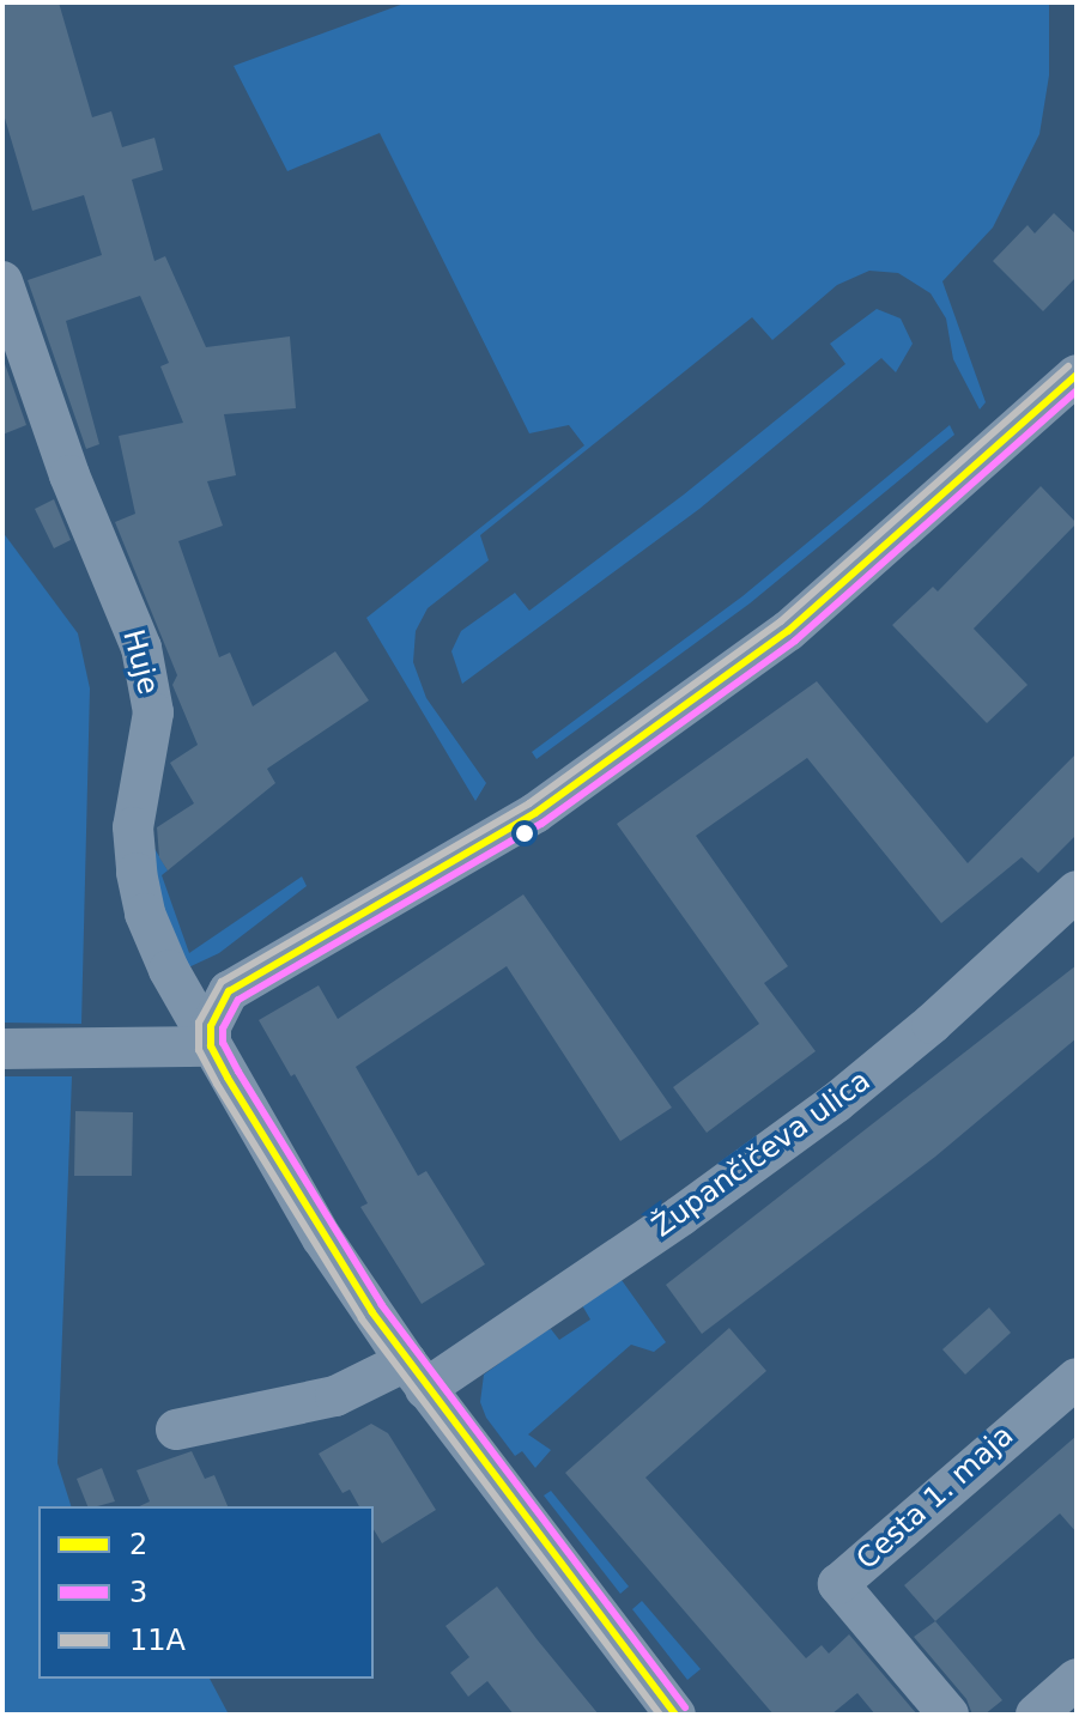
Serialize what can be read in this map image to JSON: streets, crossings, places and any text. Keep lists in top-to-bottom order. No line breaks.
{"streets":{"street":["Huje","Župančičeva ulica","Cesta 1. maja"]},"lines":["transit line 11A","transit line 2","transit line 3"],"legend":["2","3","11A"]}
